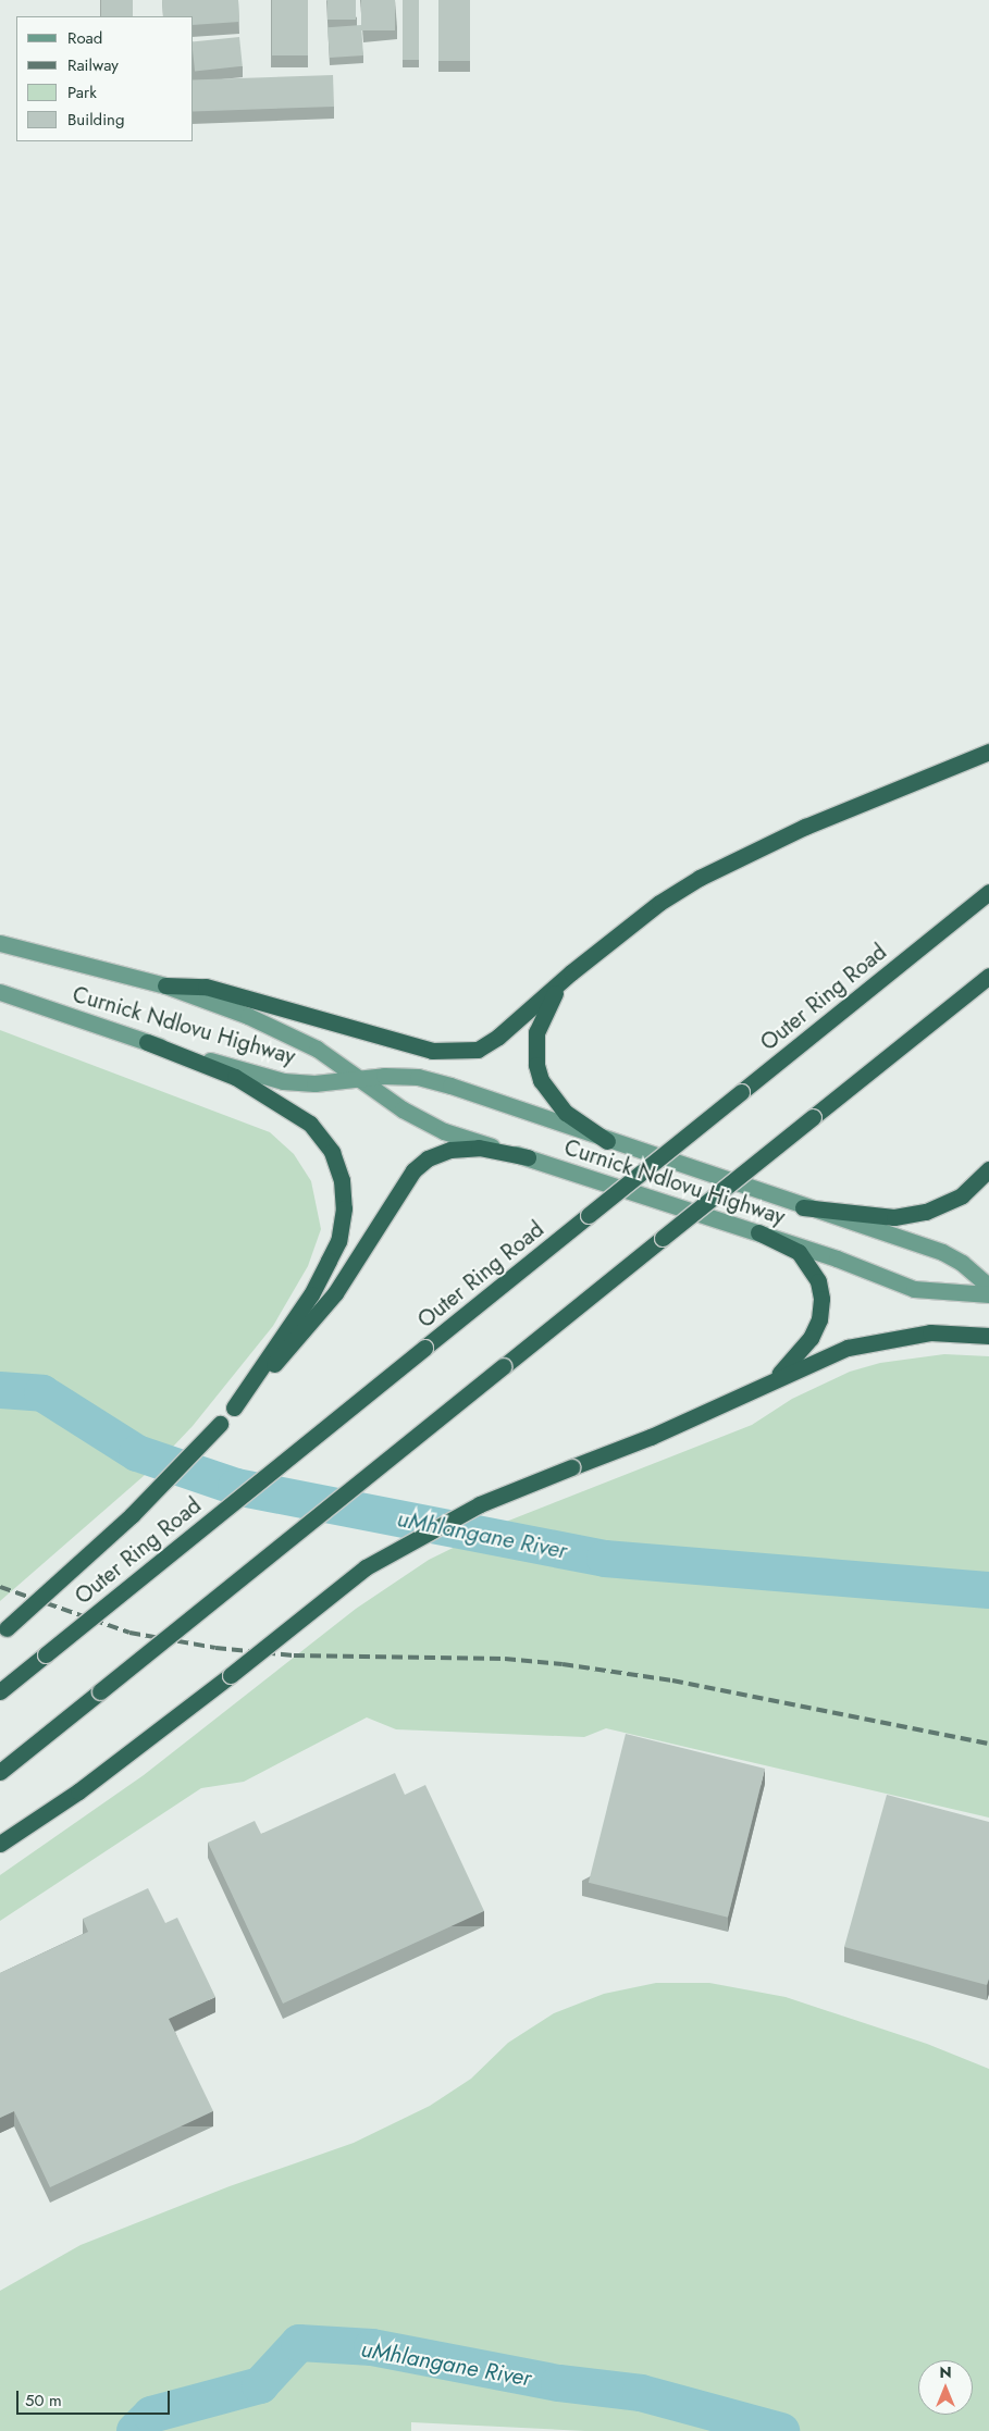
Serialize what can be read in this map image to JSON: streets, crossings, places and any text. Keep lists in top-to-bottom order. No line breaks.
{"streets":{"highway":["Outer Ring Road"],"main road":["Curnick Ndlovu Highway"]},"water":["uMhlangane River"],"legend":["Road","Railway","Park","Building"],"scale_bar":"50 m","north":"top"}
